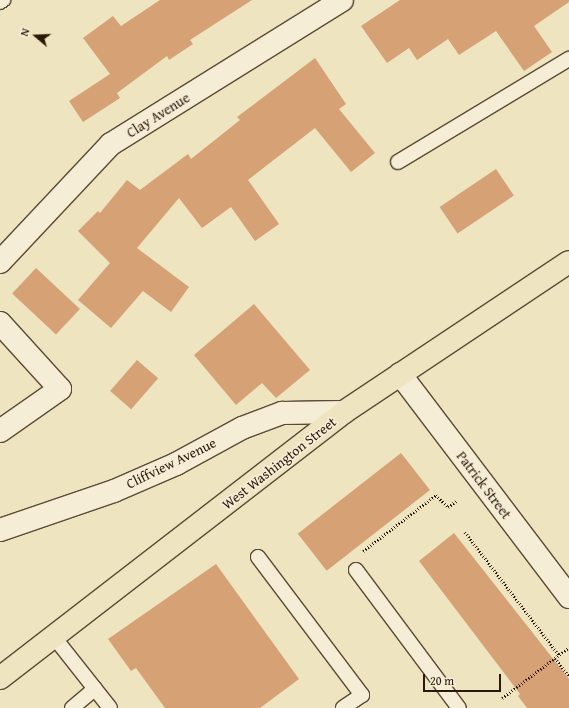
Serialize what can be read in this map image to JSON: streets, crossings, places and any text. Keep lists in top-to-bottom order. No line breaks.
{"streets":{"main road":["West Washington Street"],"street":["Clay Avenue","Cliffview Avenue","Patrick Street"]},"crossings":[["Cliffview Avenue","West Washington Street"],["West Washington Street","Patrick Street"]],"scale_bar":"20 m","north":"left"}
